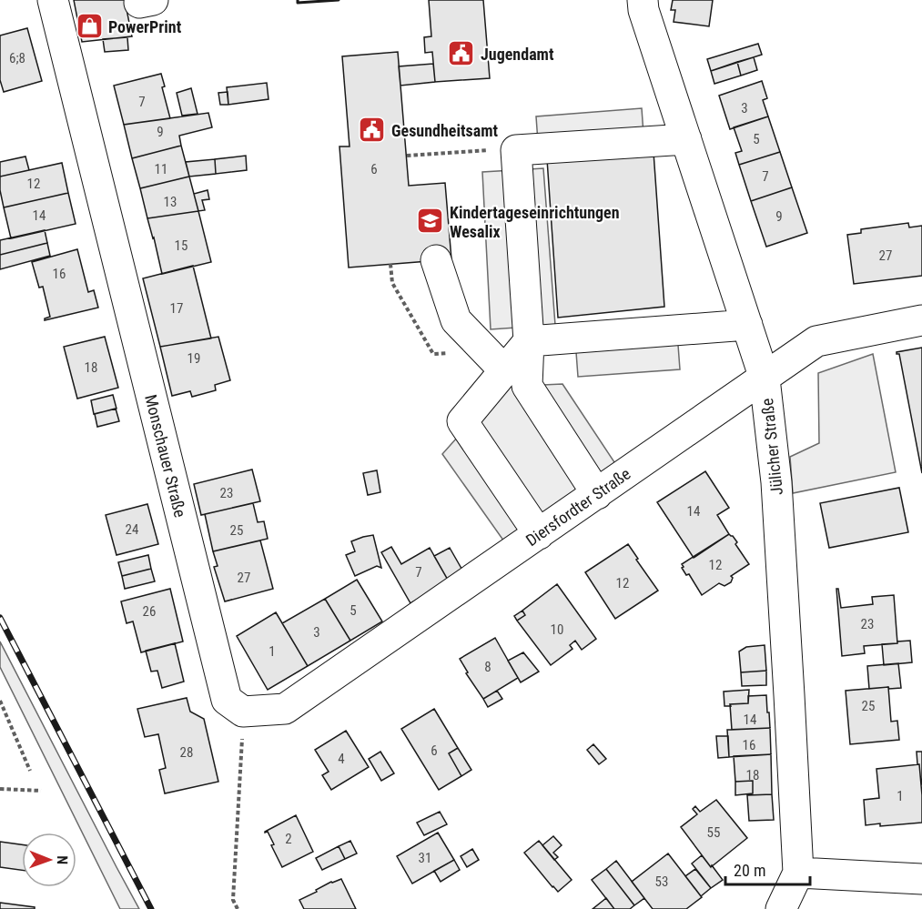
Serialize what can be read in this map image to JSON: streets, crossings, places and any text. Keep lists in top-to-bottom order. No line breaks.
{"streets":{"street":["Jülicher Straße","Monschauer Straße","Diersfordter Straße"]},"crossings":[["Jülicher Straße","Diersfordter Straße"],["Monschauer Straße","Diersfordter Straße"]],"places":{"shop":["PowerPrint"],"public building":["Jugendamt","Gesundheitsamt"],"school or university":["Kindertageseinrichtungen Wesalix"]},"house_numbers":["6;8","7","3","9","5","11","6","7","12","13","14","9","15","27","16","17","19","18","23","14","24","25","12","7","27","12","5","26","23","10","3","1","8","25","14","16","6","28","4","18","1","55","2","31","53"],"scale_bar":"20 m","north":"right"}
